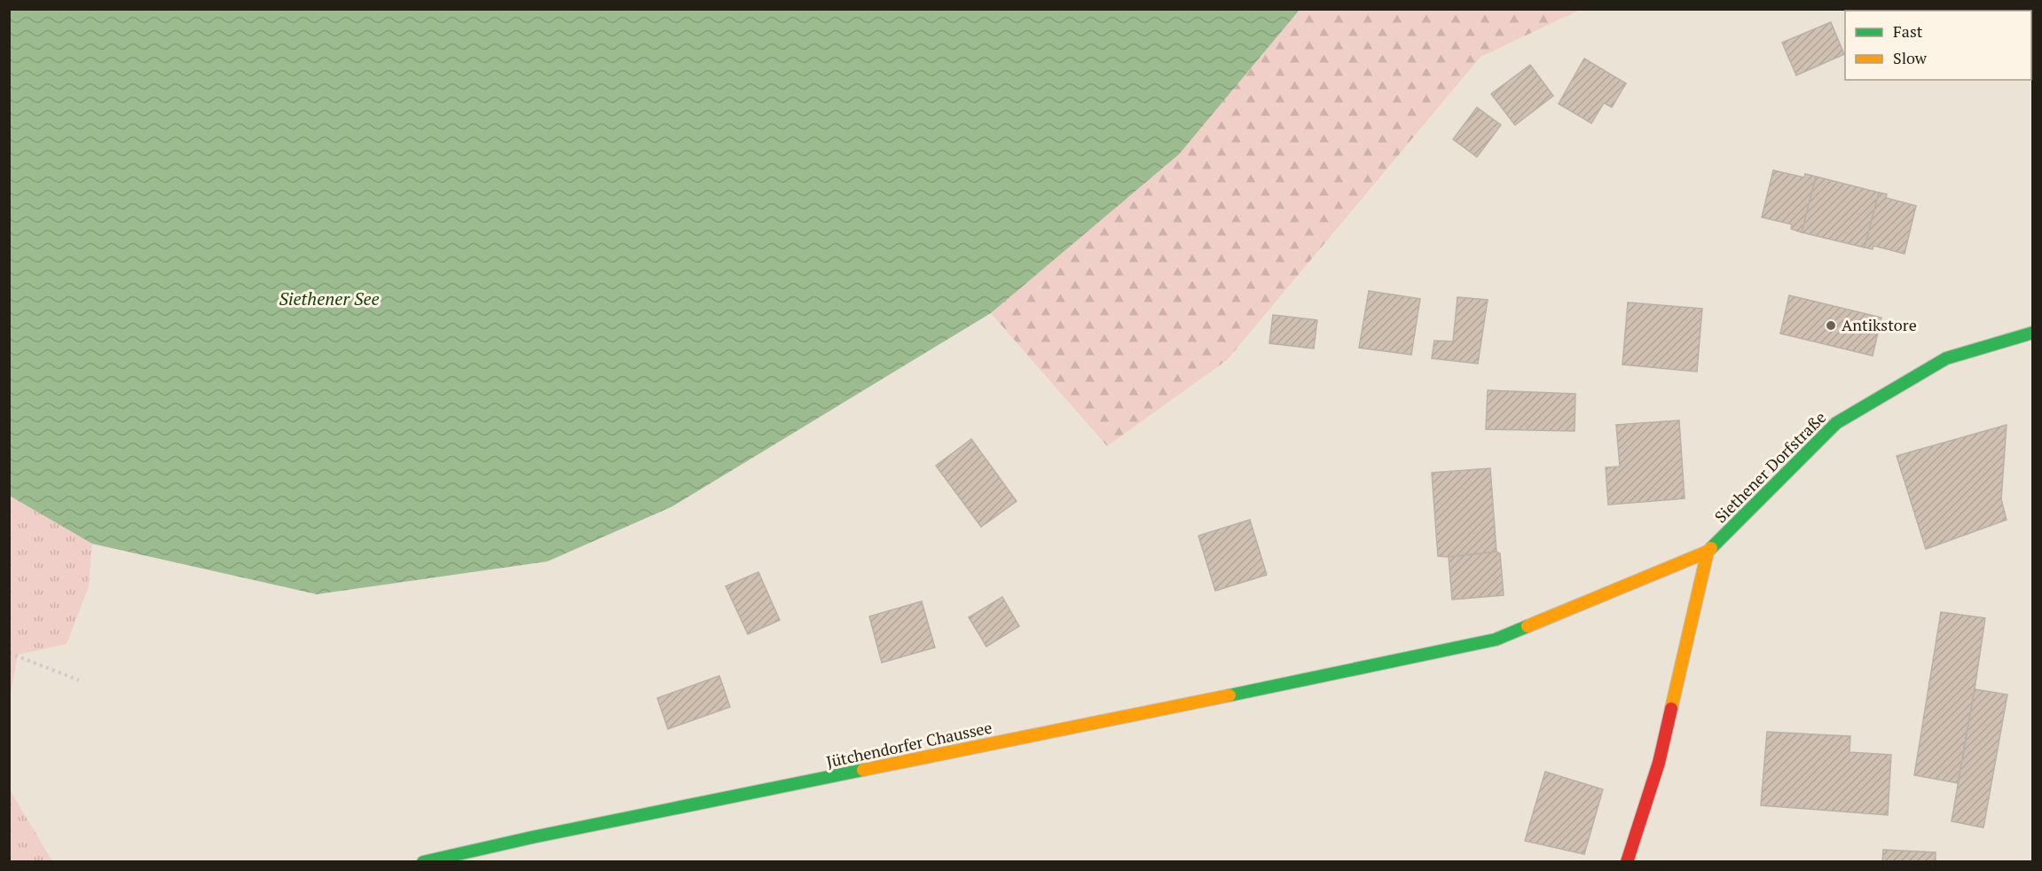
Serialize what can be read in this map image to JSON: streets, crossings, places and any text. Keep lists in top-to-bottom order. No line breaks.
{"streets":{"main road":["Siethener Dorfstraße","Jütchendorfer Chaussee"]},"crossings":[["Siethener Dorfstraße","Jütchendorfer Chaussee"]],"water":["Siethener See"],"places":["Antikstore"],"legend":["Fast","Slow"]}
